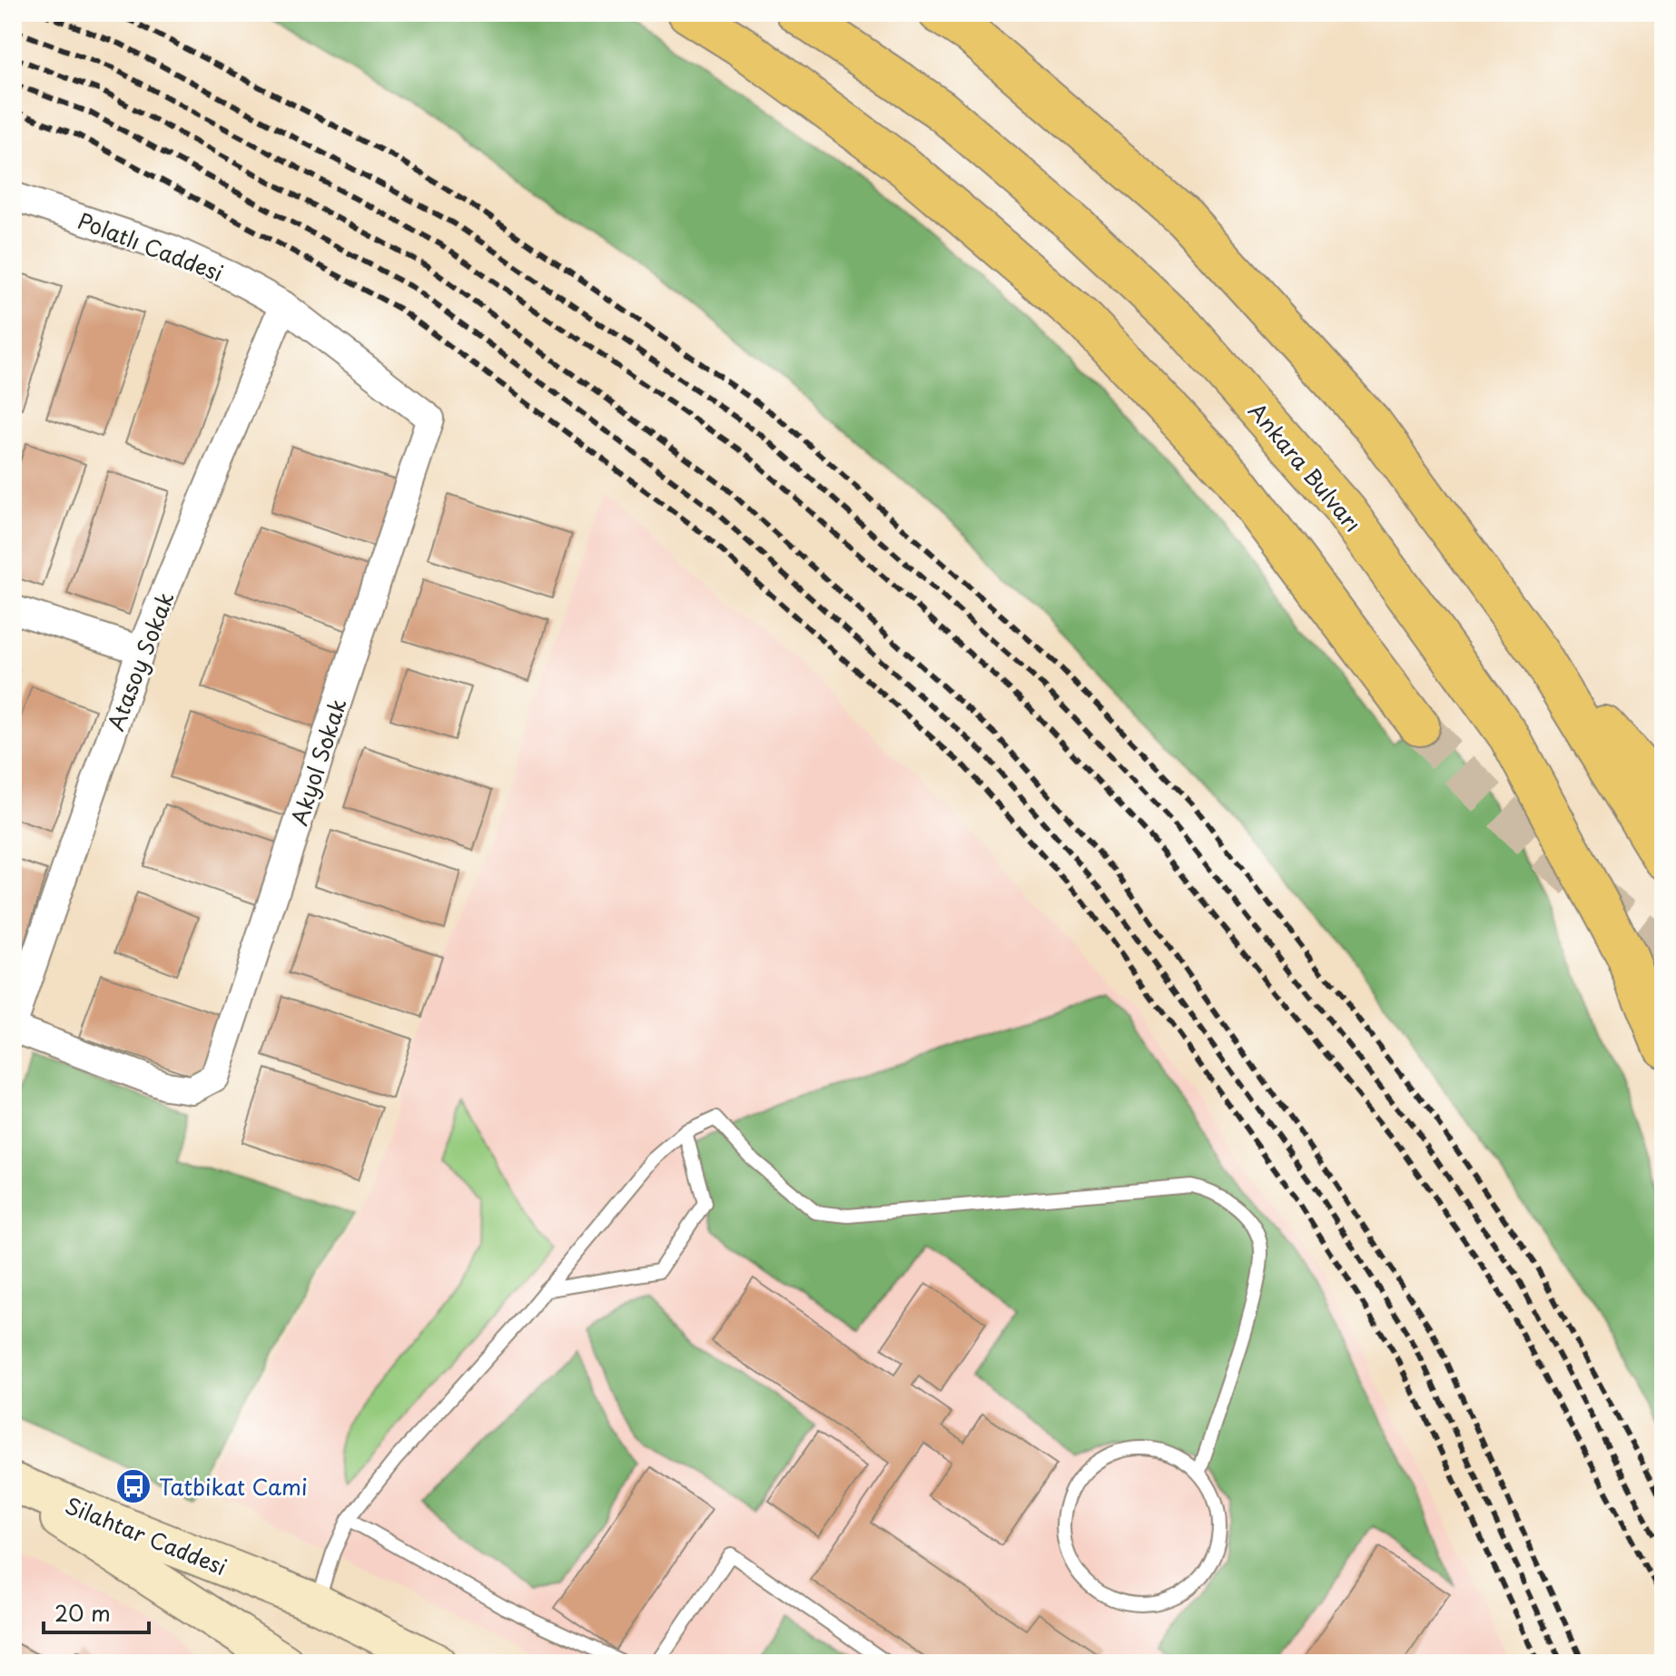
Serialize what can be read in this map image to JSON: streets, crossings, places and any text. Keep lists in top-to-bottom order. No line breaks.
{"streets":{"main road":["Ankara Bulvarı","Silahtar Caddesi"],"street":["Polatlı Caddesi","Atasoy Sokak","Akyol Sokak"]},"crossings":[["Polatlı Caddesi","Atasoy Sokak"],["Polatlı Caddesi","Akyol Sokak"],["Atasoy Sokak","Akyol Sokak"]],"places":{"bus stop":["Tatbikat Cami"]},"scale_bar":"20 m"}
